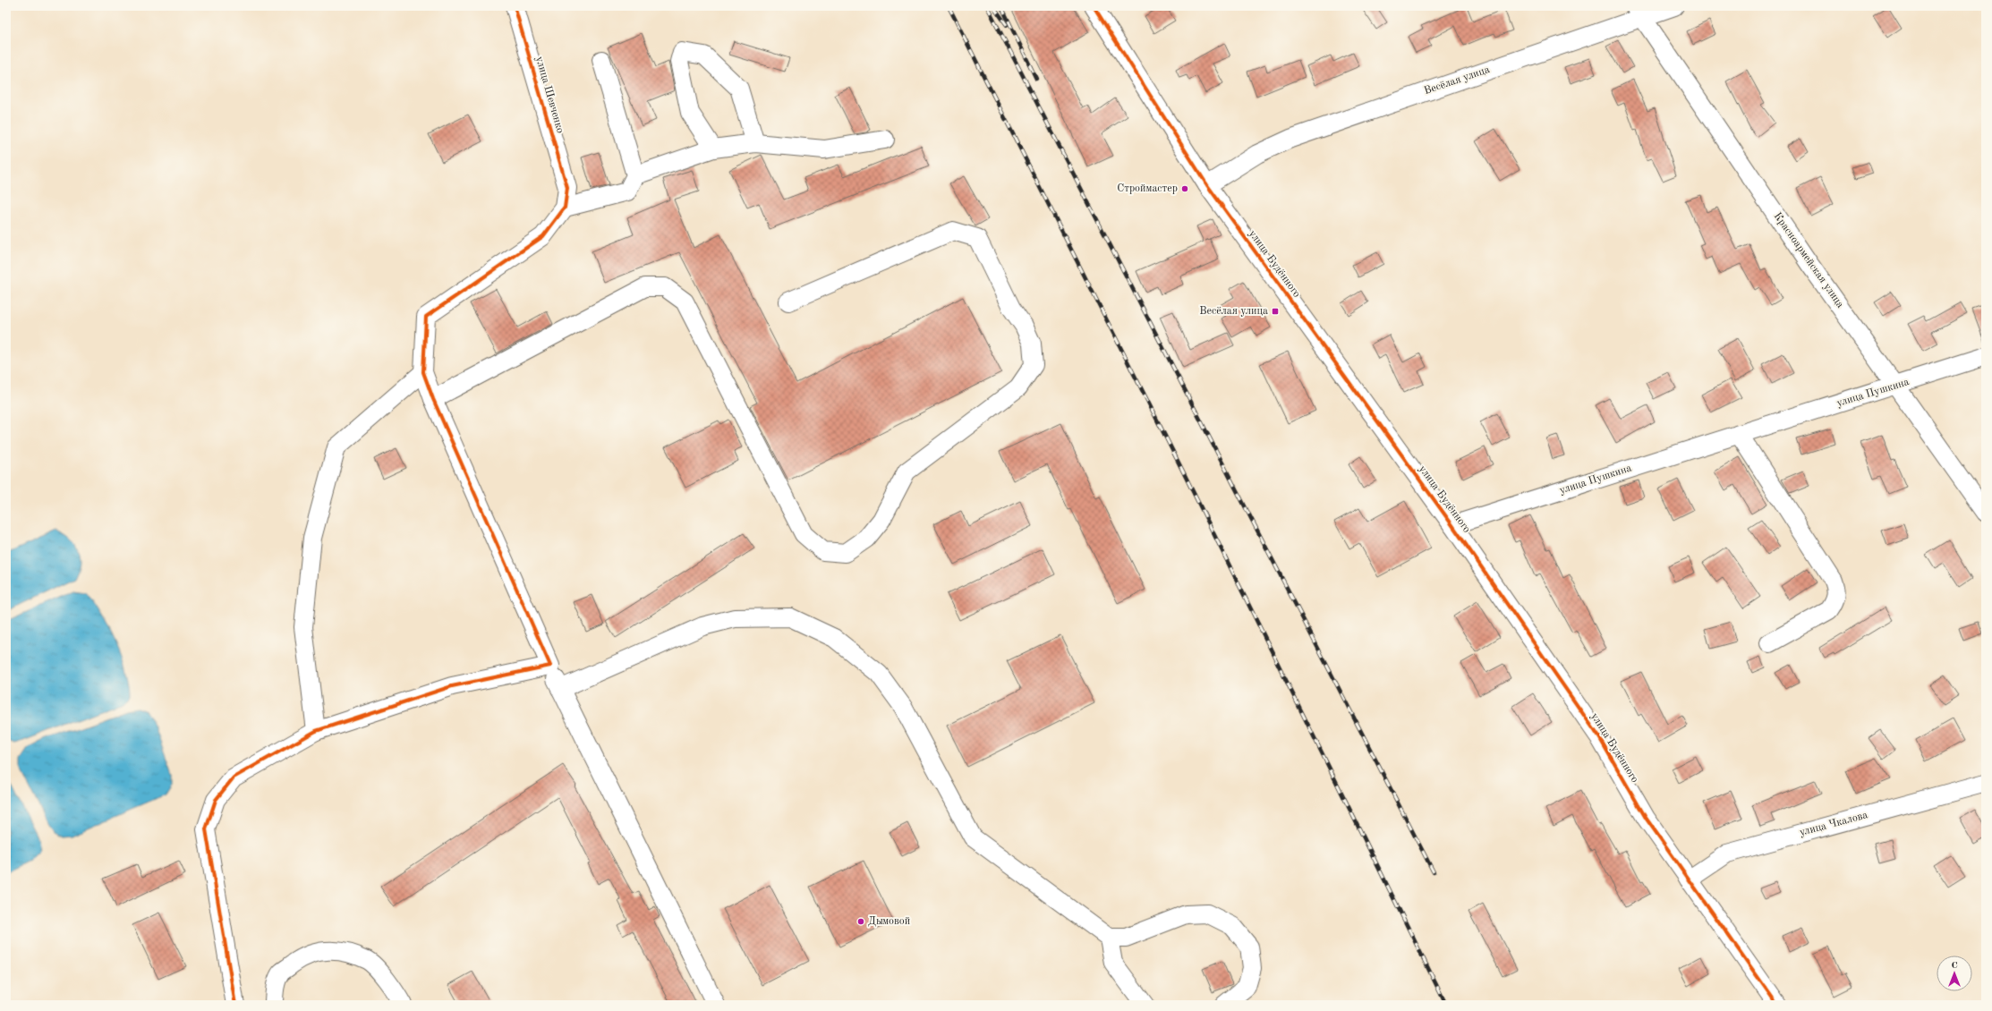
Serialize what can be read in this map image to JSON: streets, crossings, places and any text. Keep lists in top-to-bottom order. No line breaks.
{"streets":{"street":["Весёлая улица","улица Шевченко","Красноармейская улица","улица Будённого","улица Пушкина","улица Чкалова"]},"crossings":[["Весёлая улица","Красноармейская улица"],["Весёлая улица","улица Будённого"],["Красноармейская улица","улица Пушкина"],["улица Будённого","улица Пушкина"],["улица Будённого","улица Чкалова"]],"places":{"other":["Строймастер","Дымовой"],"transit":["Весёлая улица"]},"north":"top"}
